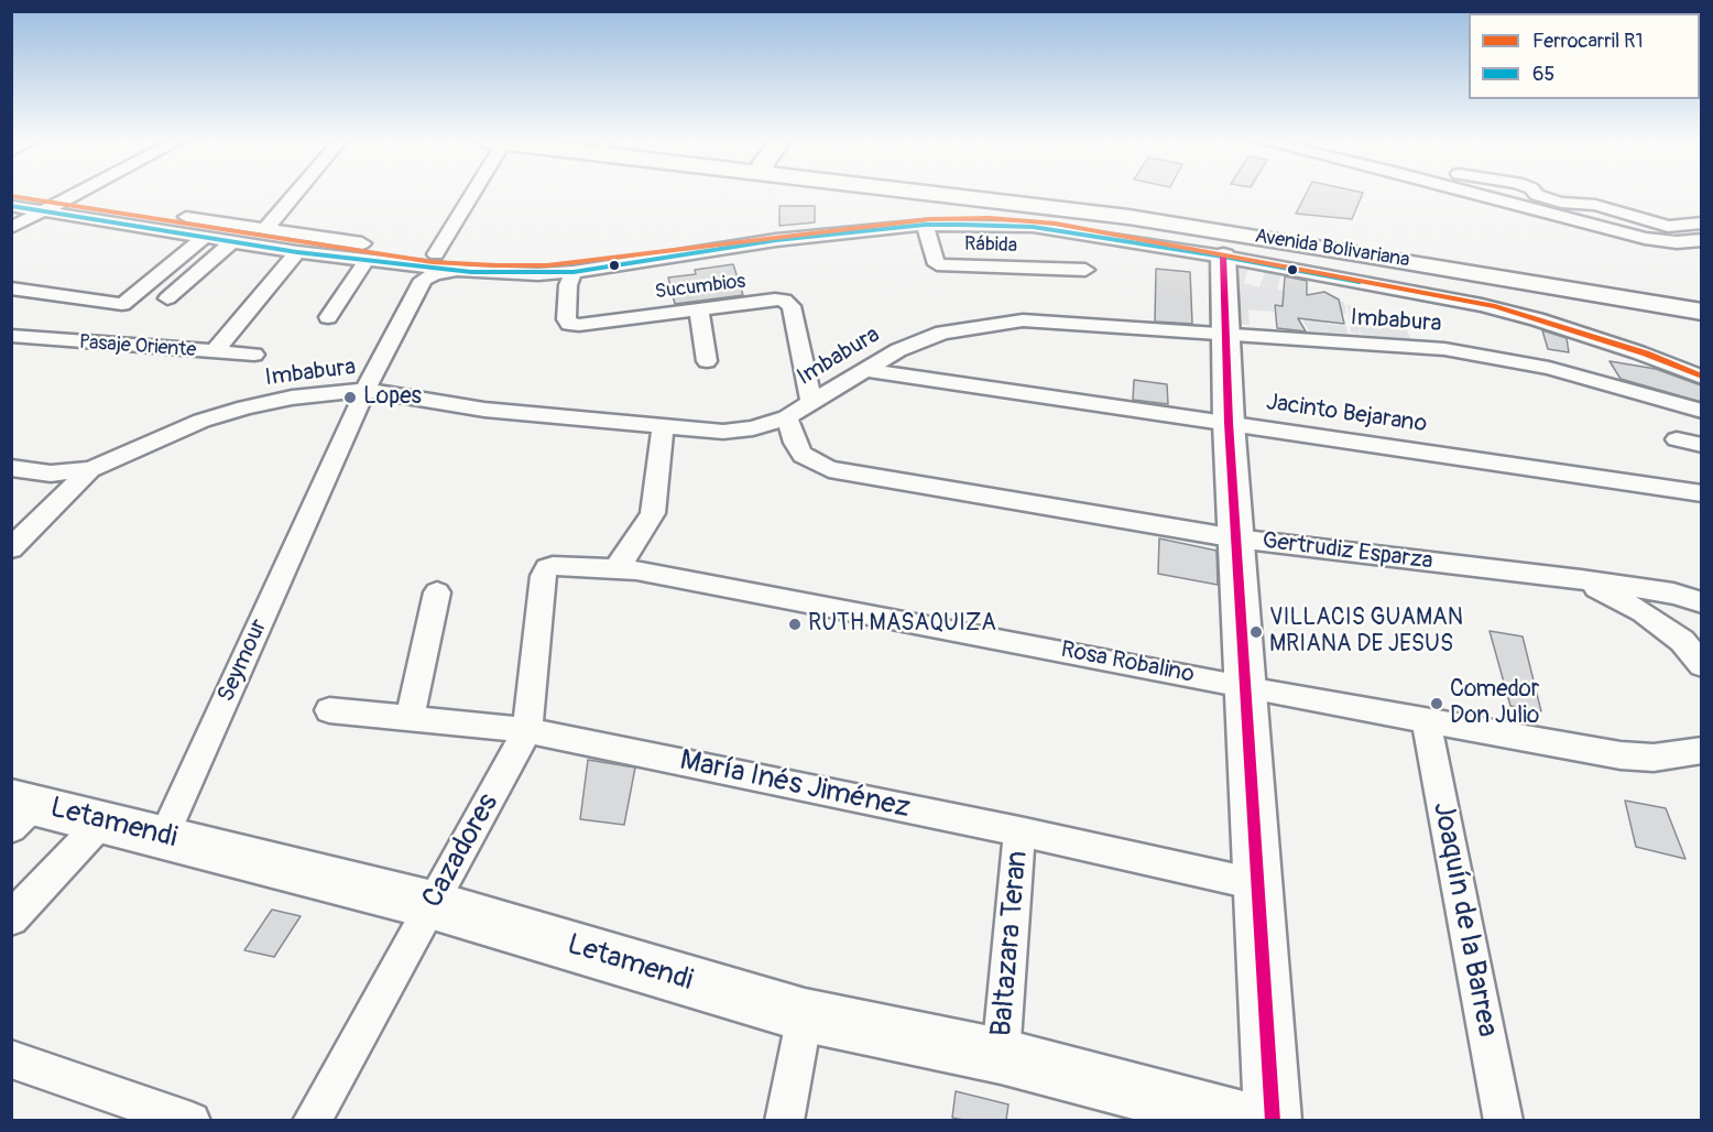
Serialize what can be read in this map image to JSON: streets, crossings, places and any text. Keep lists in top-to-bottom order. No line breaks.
{"streets":{"main road":["Avenida Bolivariana","Letamendi"],"street":["Rábida","Sucumbios","Imbabura","Pasaje Oriente","Jacinto Bejarano","Gertrudiz Esparza","Seymour","Rosa Robalino","María Inés Jiménez","Cazadores","Joaquín de la Barrea","Baltazara Teran"]},"crossings":[["Sucumbios","Imbabura"],["Imbabura","Jacinto Bejarano"],["Imbabura","Gertrudiz Esparza"],["Imbabura","Seymour"],["Seymour","Letamendi"],["Rosa Robalino","Cazadores"],["Rosa Robalino","Joaquín de la Barrea"],["María Inés Jiménez","Cazadores"],["María Inés Jiménez","Baltazara Teran"],["Letamendi","Cazadores"],["Letamendi","Baltazara Teran"]],"places":["Lopes","RUTH MASAQUIZA","VILLACIS GUAMAN MRIANA DE JESUS","Comedor Don Julio"],"lines":["rail line R1","transit line 65"],"legend":["Ferrocarril R1","65"]}
